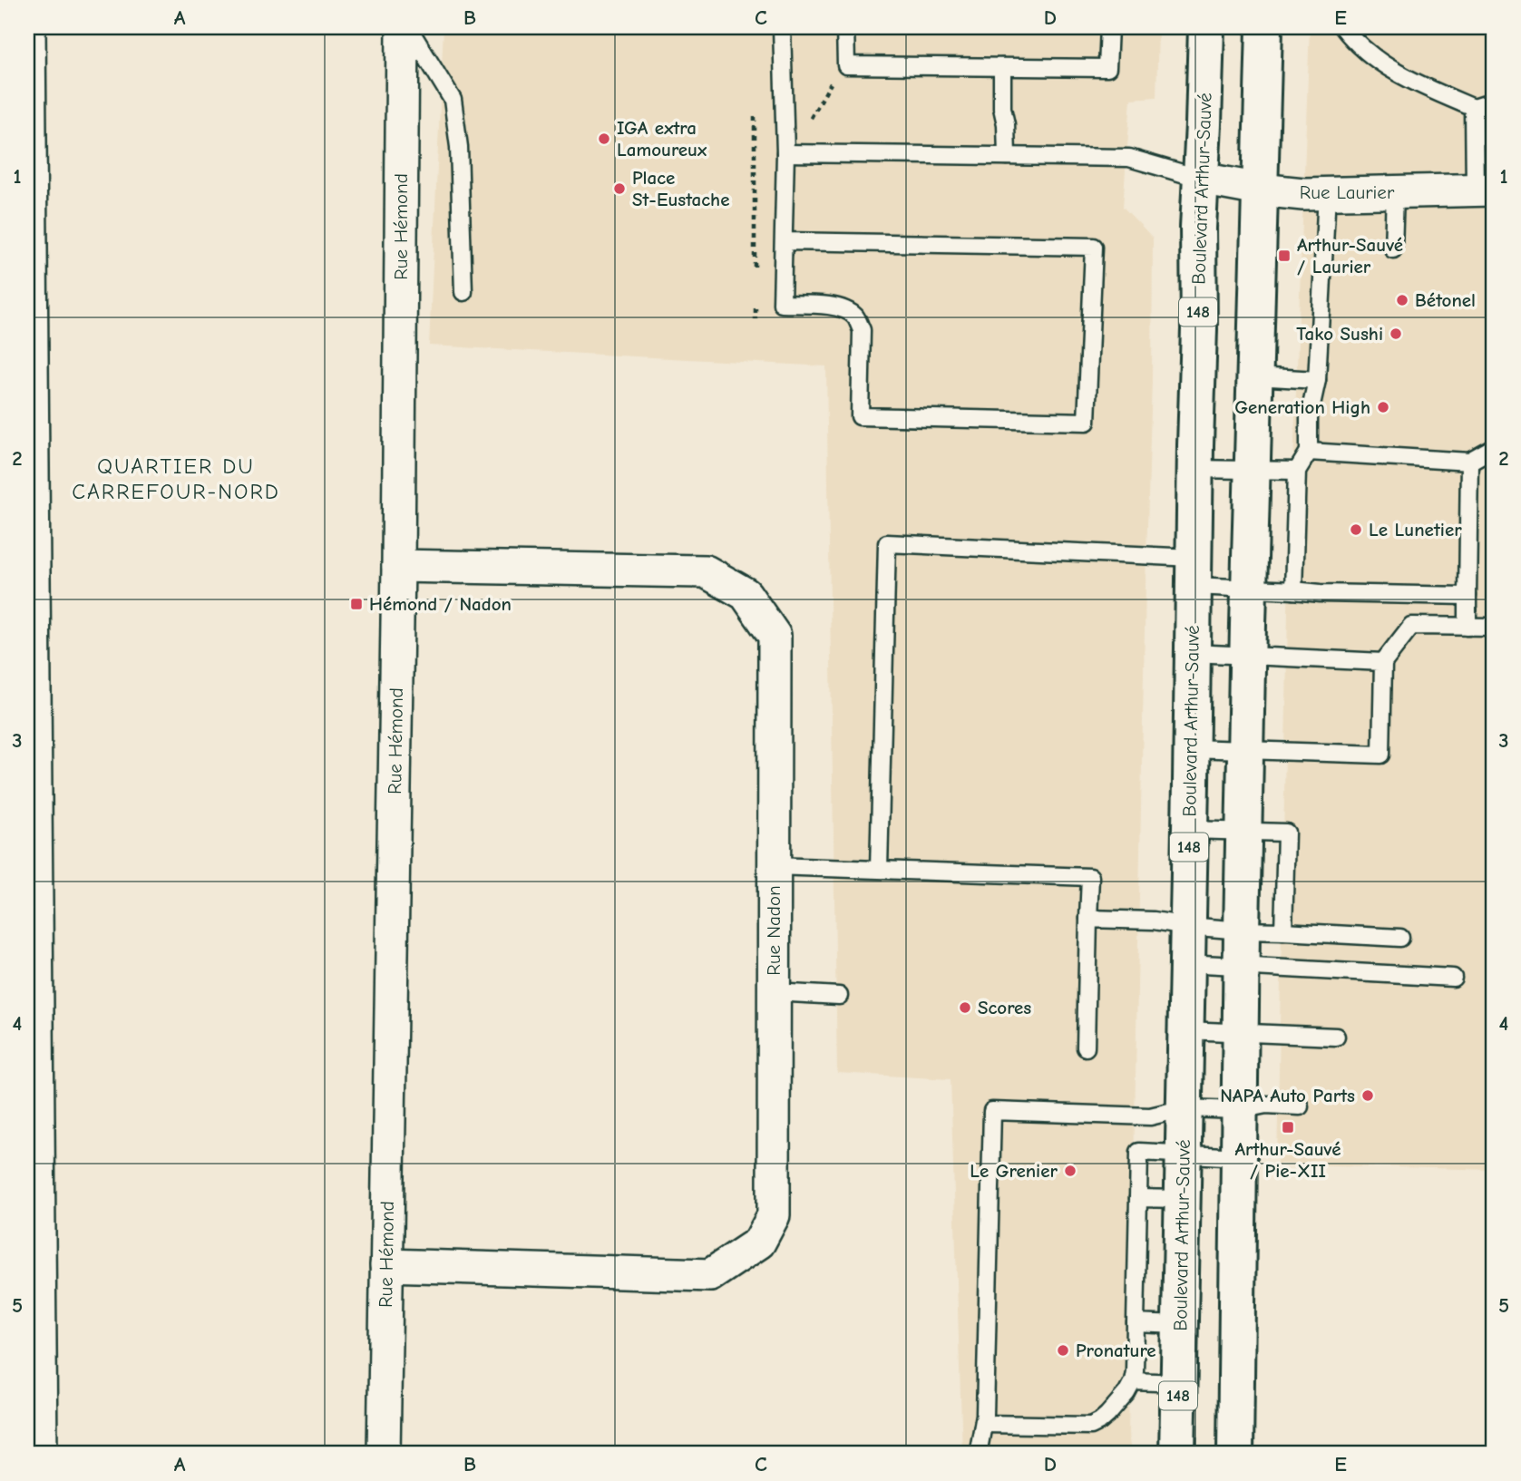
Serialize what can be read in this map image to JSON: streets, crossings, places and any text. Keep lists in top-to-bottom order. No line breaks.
{"streets":{"main road":["Boulevard Arthur-Sauvé","148"],"street":["Rue Laurier","Rue Hémond","Rue Nadon"]},"crossings":[["Boulevard Arthur-Sauvé","Rue Laurier"],["Rue Hémond","Rue Nadon"]],"districts":["QUARTIER DU CARREFOUR-NORD"],"places":{"other":["IGA extra Lamoureux","Place St-Eustache","Bétonel","Tako Sushi","Generation High","Le Lunetier","Scores","NAPA Auto Parts","Le Grenier","Pronature"],"transit":["Arthur-Sauvé / Laurier","Hémond / Nadon","Arthur-Sauvé / Pie-XII"]},"grid":{"columns":["A","B","C","D","E"],"rows":["1","2","3","4","5"]}}
